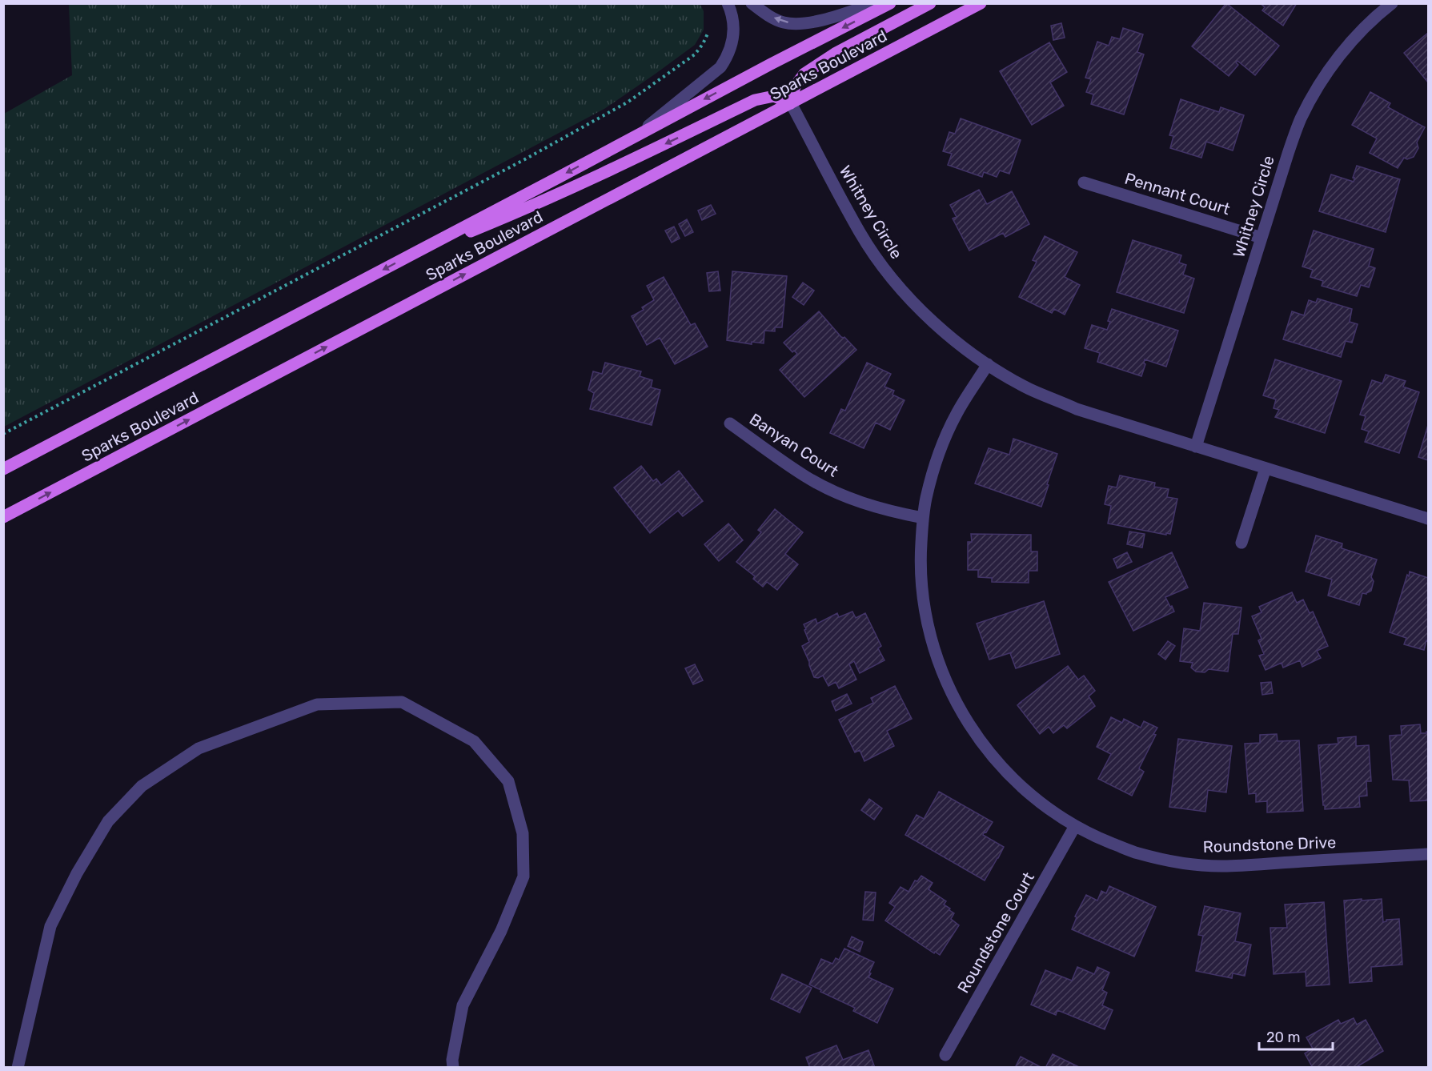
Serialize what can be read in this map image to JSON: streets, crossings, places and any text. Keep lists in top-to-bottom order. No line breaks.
{"streets":{"main road":["Sparks Boulevard"],"street":["Pennant Court","Whitney Circle","Banyan Court","Roundstone Drive","Roundstone Court"]},"crossings":[["Sparks Boulevard","Whitney Circle"],["Pennant Court","Whitney Circle"],["Whitney Circle","Roundstone Drive"],["Banyan Court","Roundstone Drive"],["Roundstone Drive","Roundstone Court"]],"scale_bar":"20 m"}
